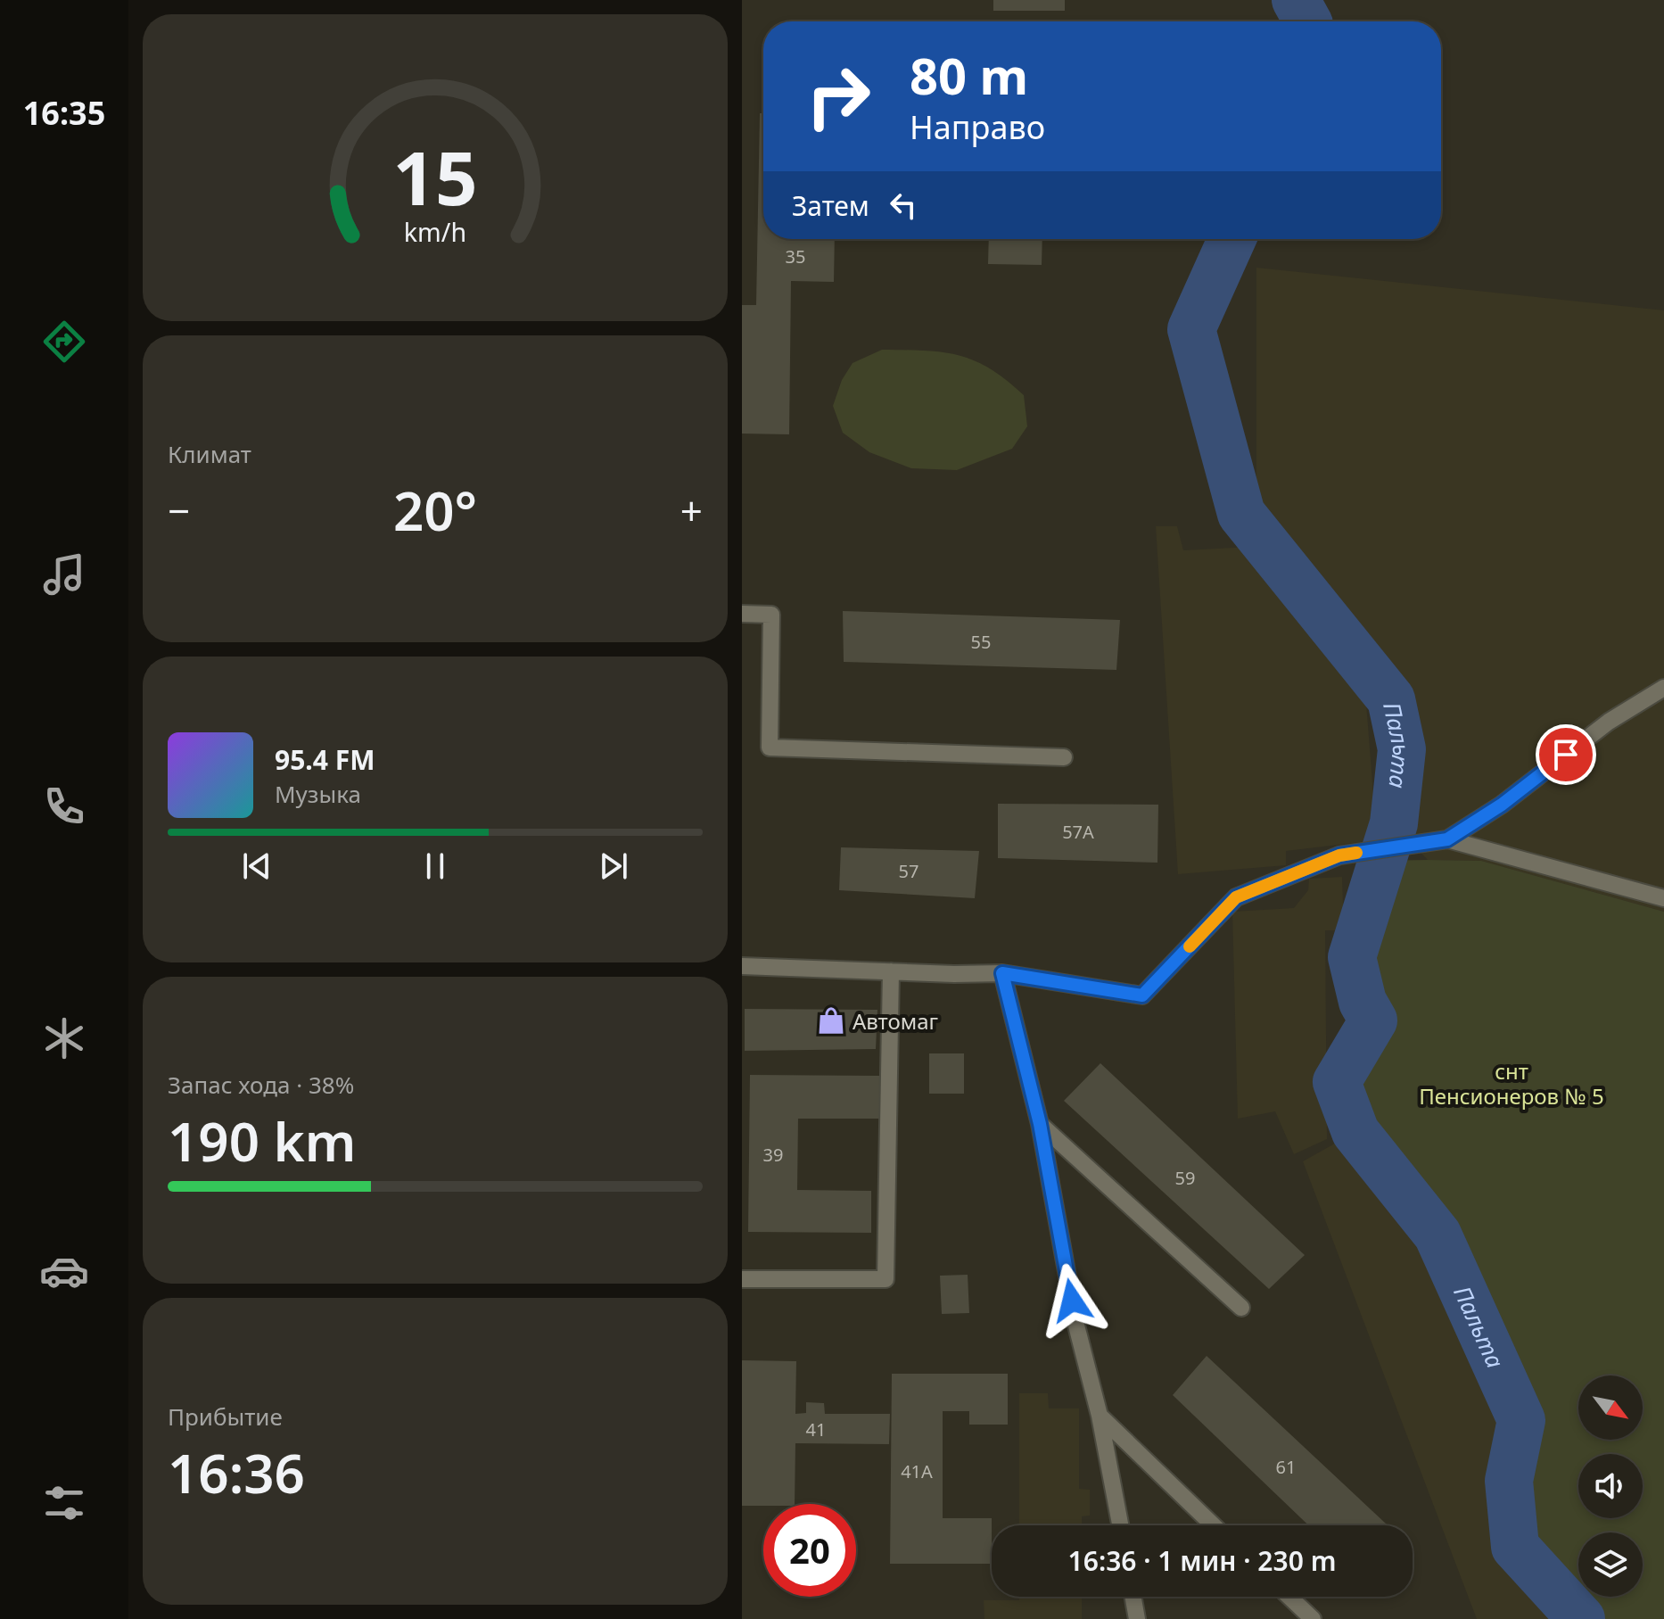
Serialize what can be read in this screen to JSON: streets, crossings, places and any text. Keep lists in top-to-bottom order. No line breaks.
{"water":["Пальта"],"parks":["снт Пенсионеров № 5"],"places":{"shop":["Автомаг"]},"house_numbers":["35","55","57А","57","39","59","41","61","41А"],"north":"bottom right","page":{"tabs":"16:35","turn":["80 m","Направо"],"then":"Затем","tile":["Климат",["Запас хода · 38%","190 km"],["Прибытие","16:36"]],"heat":["−","20°","+"],"song":["95.4 FM","Музыка"],"limit":"20","trip":"16:36 · 1 мин · 230 m","gauge":["15","km/h"]}}
